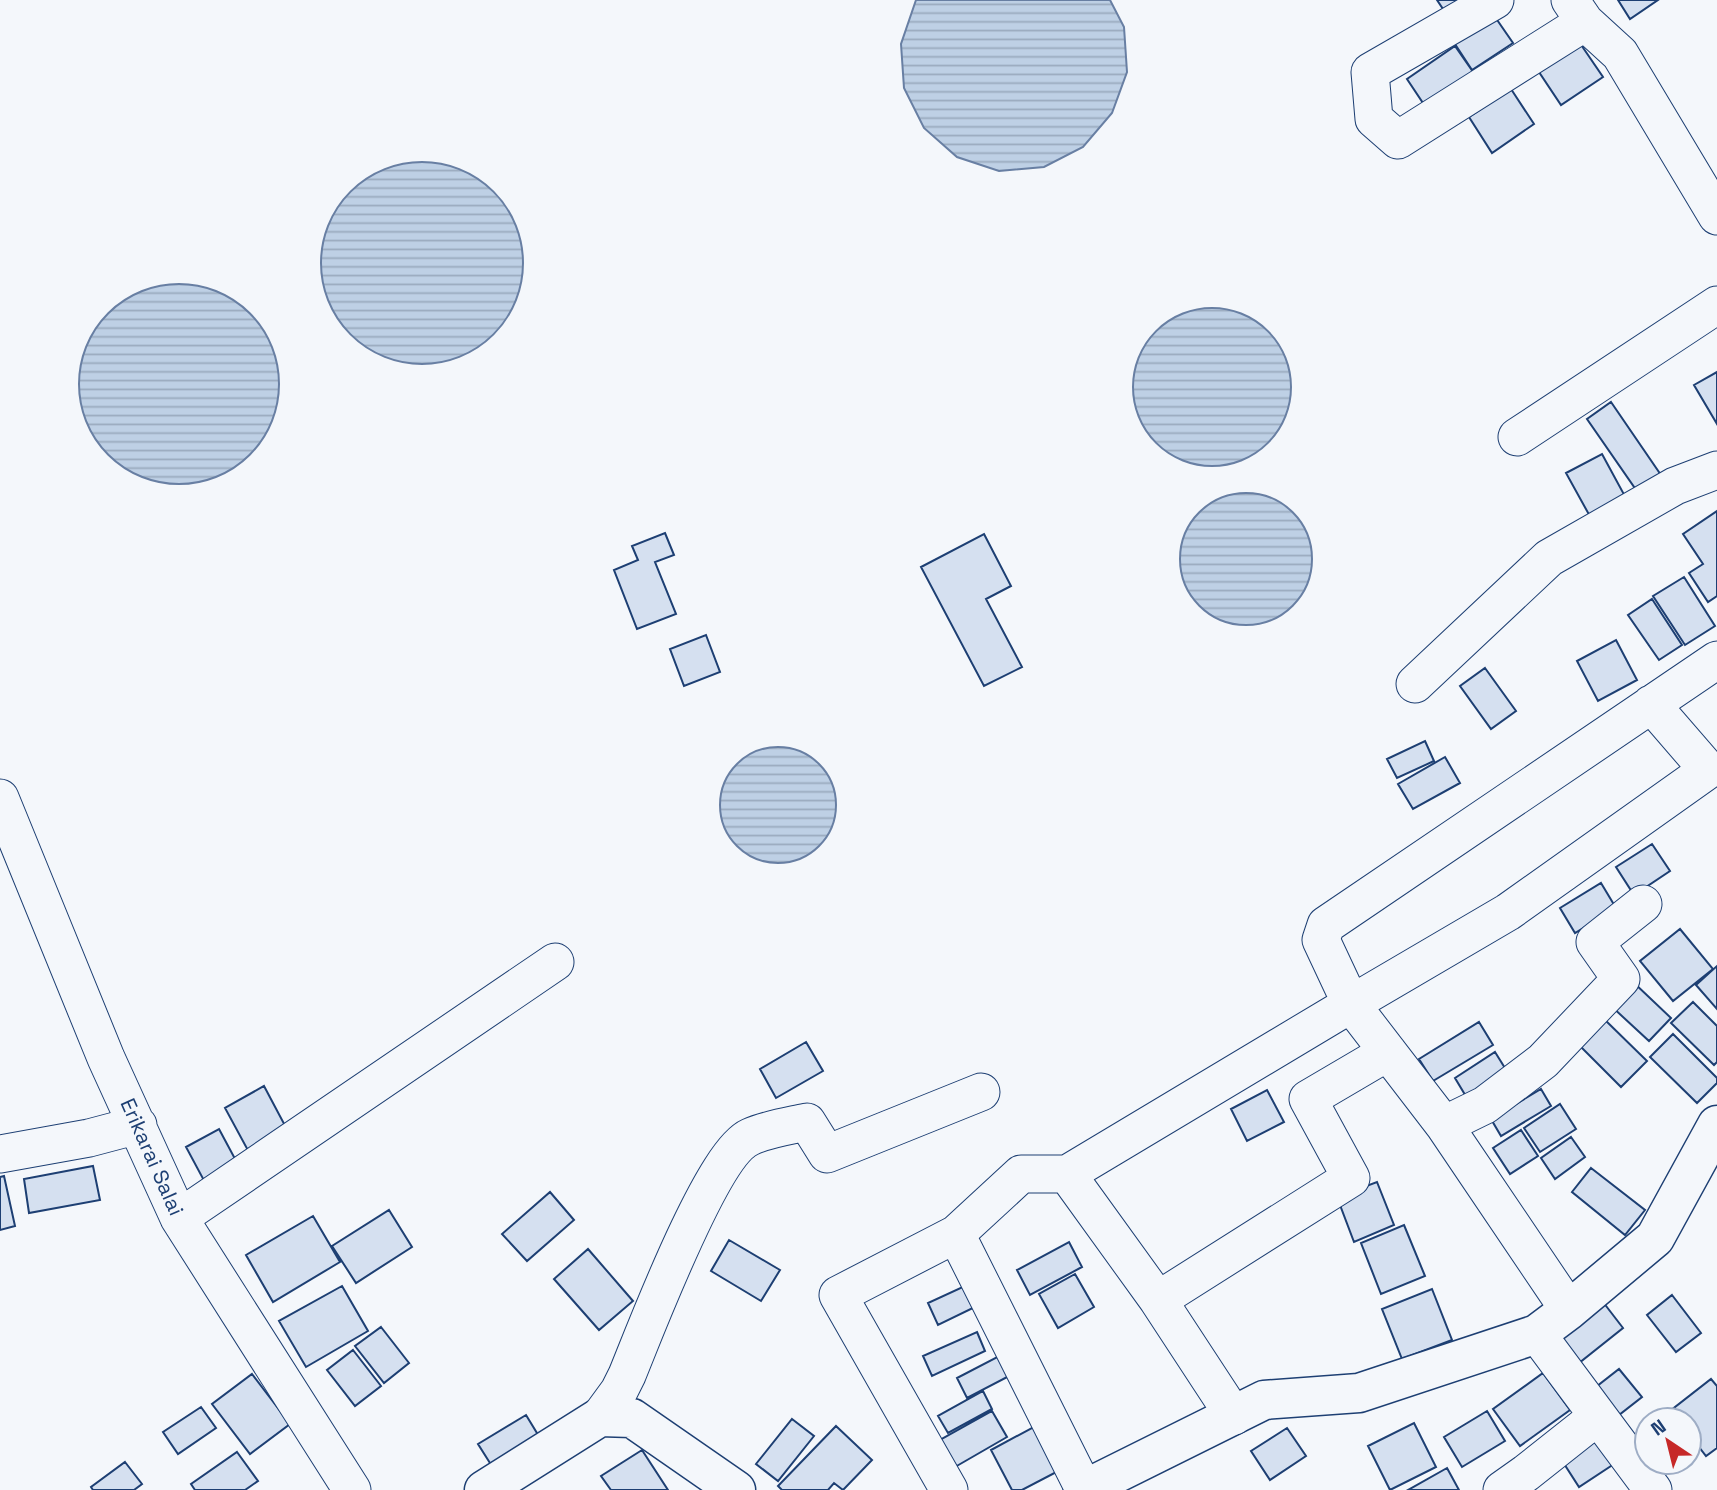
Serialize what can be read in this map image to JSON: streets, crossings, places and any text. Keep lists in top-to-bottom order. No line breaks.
{"streets":{"street":["Erikarai Salai"]},"north":"top left"}
